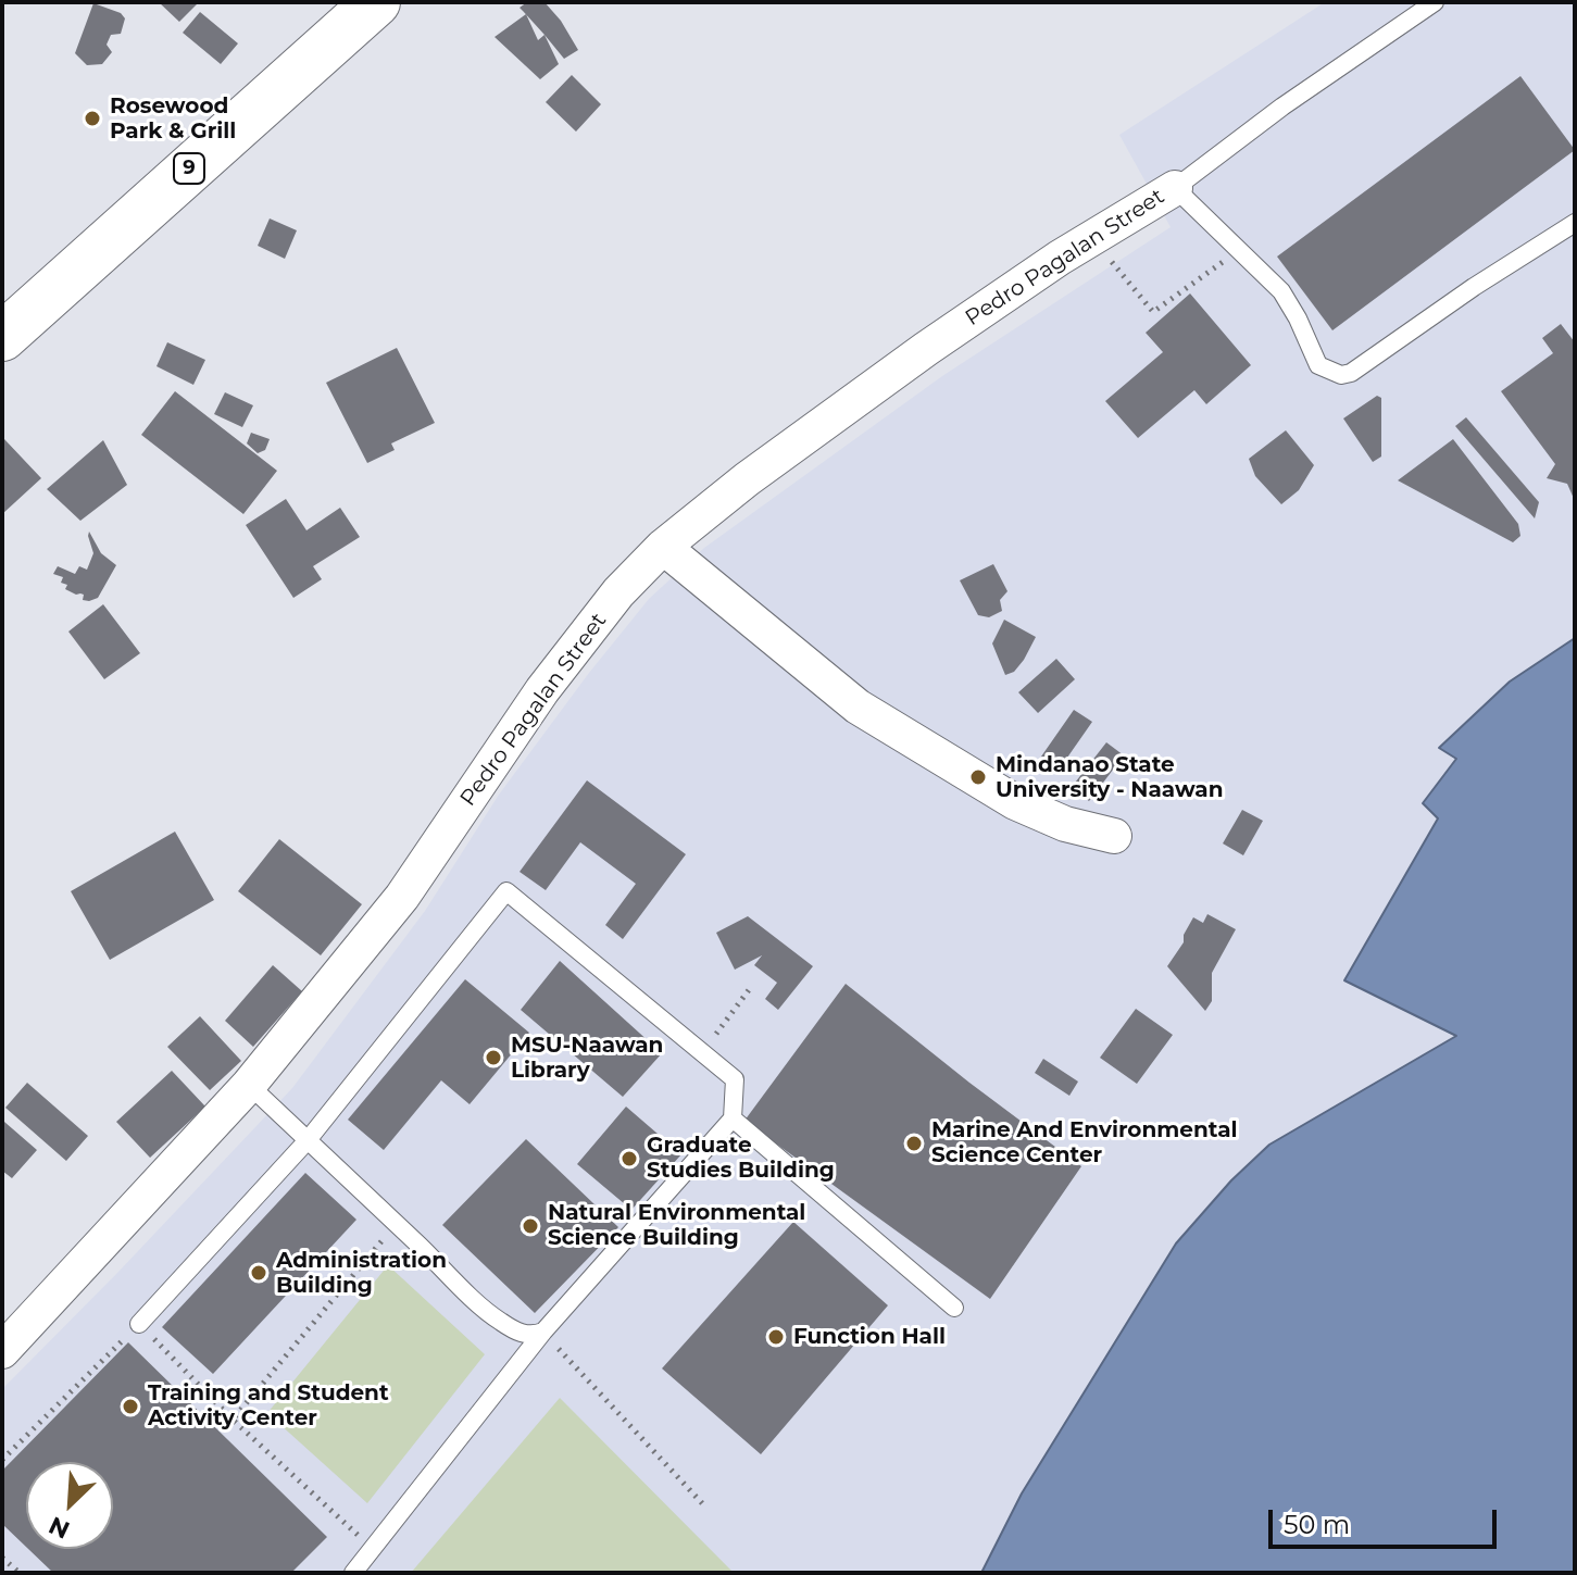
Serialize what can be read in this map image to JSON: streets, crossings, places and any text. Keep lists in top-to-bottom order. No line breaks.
{"streets":{"highway":["9"],"street":["Pedro Pagalan Street"]},"places":["Rosewood Park & Grill","Mindanao State University - Naawan","MSU-Naawan Library","Marine And Environmental Science Center","Graduate Studies Building","Natural Environmental Science Building","Administration Building","Function Hall","Training and Student Activity Center"],"scale_bar":"50 m","north":"bottom left"}
